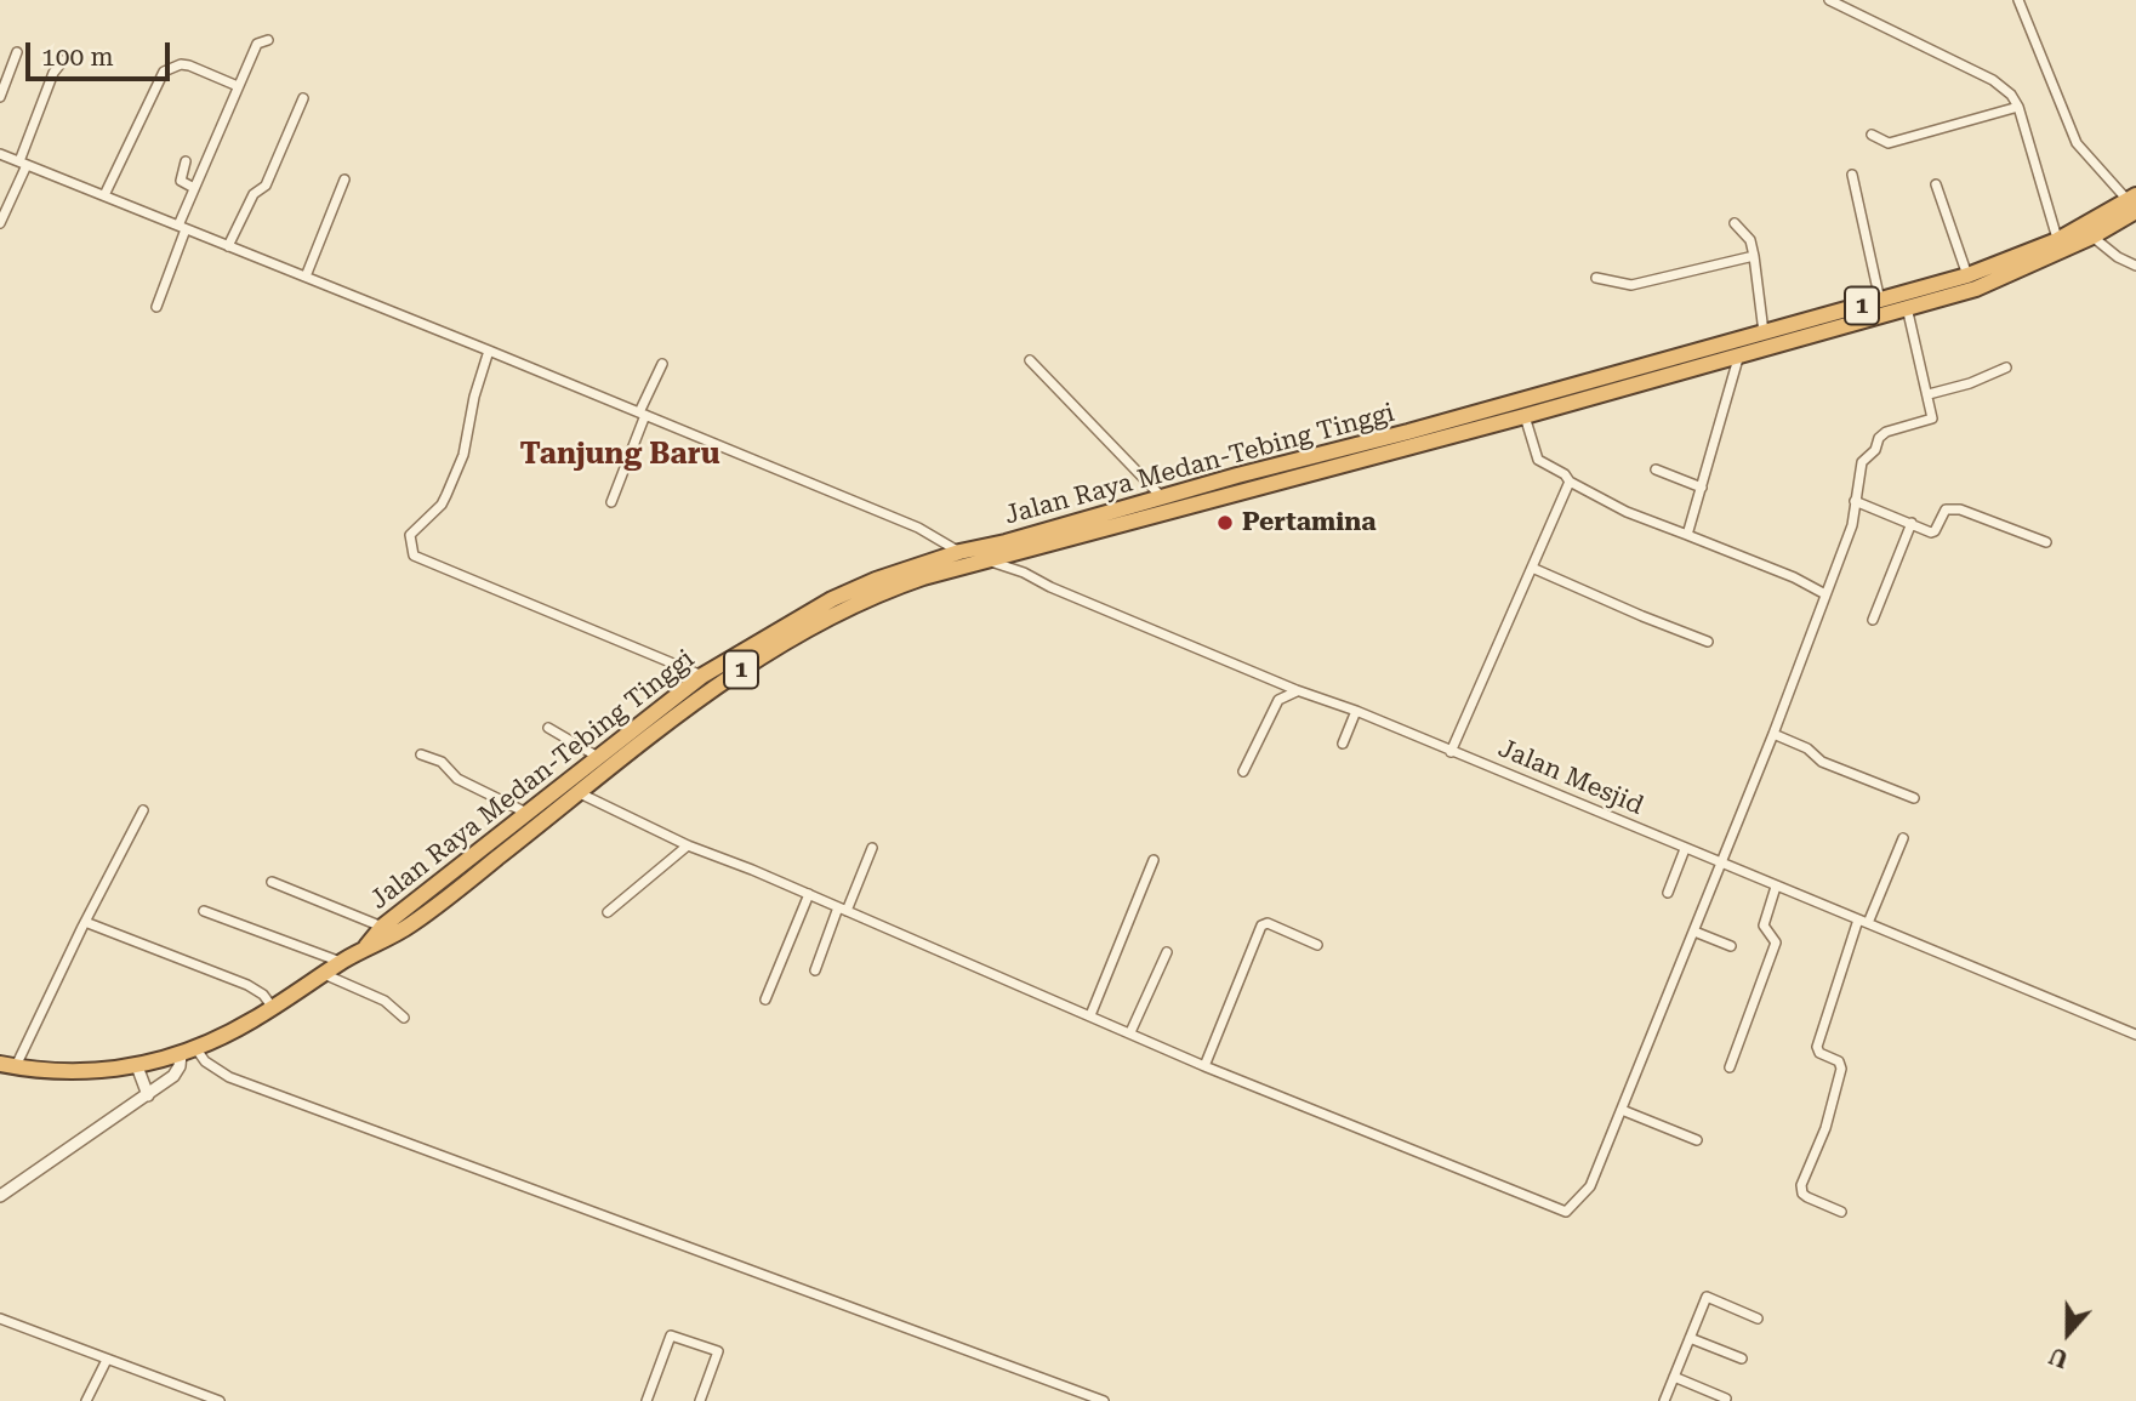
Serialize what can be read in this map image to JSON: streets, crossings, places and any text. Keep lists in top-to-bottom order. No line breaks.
{"streets":{"highway":["1","Jalan Raya Medan-Tebing Tinggi"],"street":["Jalan Mesjid"]},"crossings":[["Jalan Raya Medan-Tebing Tinggi","Jalan Mesjid"]],"districts":["Tanjung Baru"],"places":["Pertamina"],"scale_bar":"100 m","north":"bottom"}
